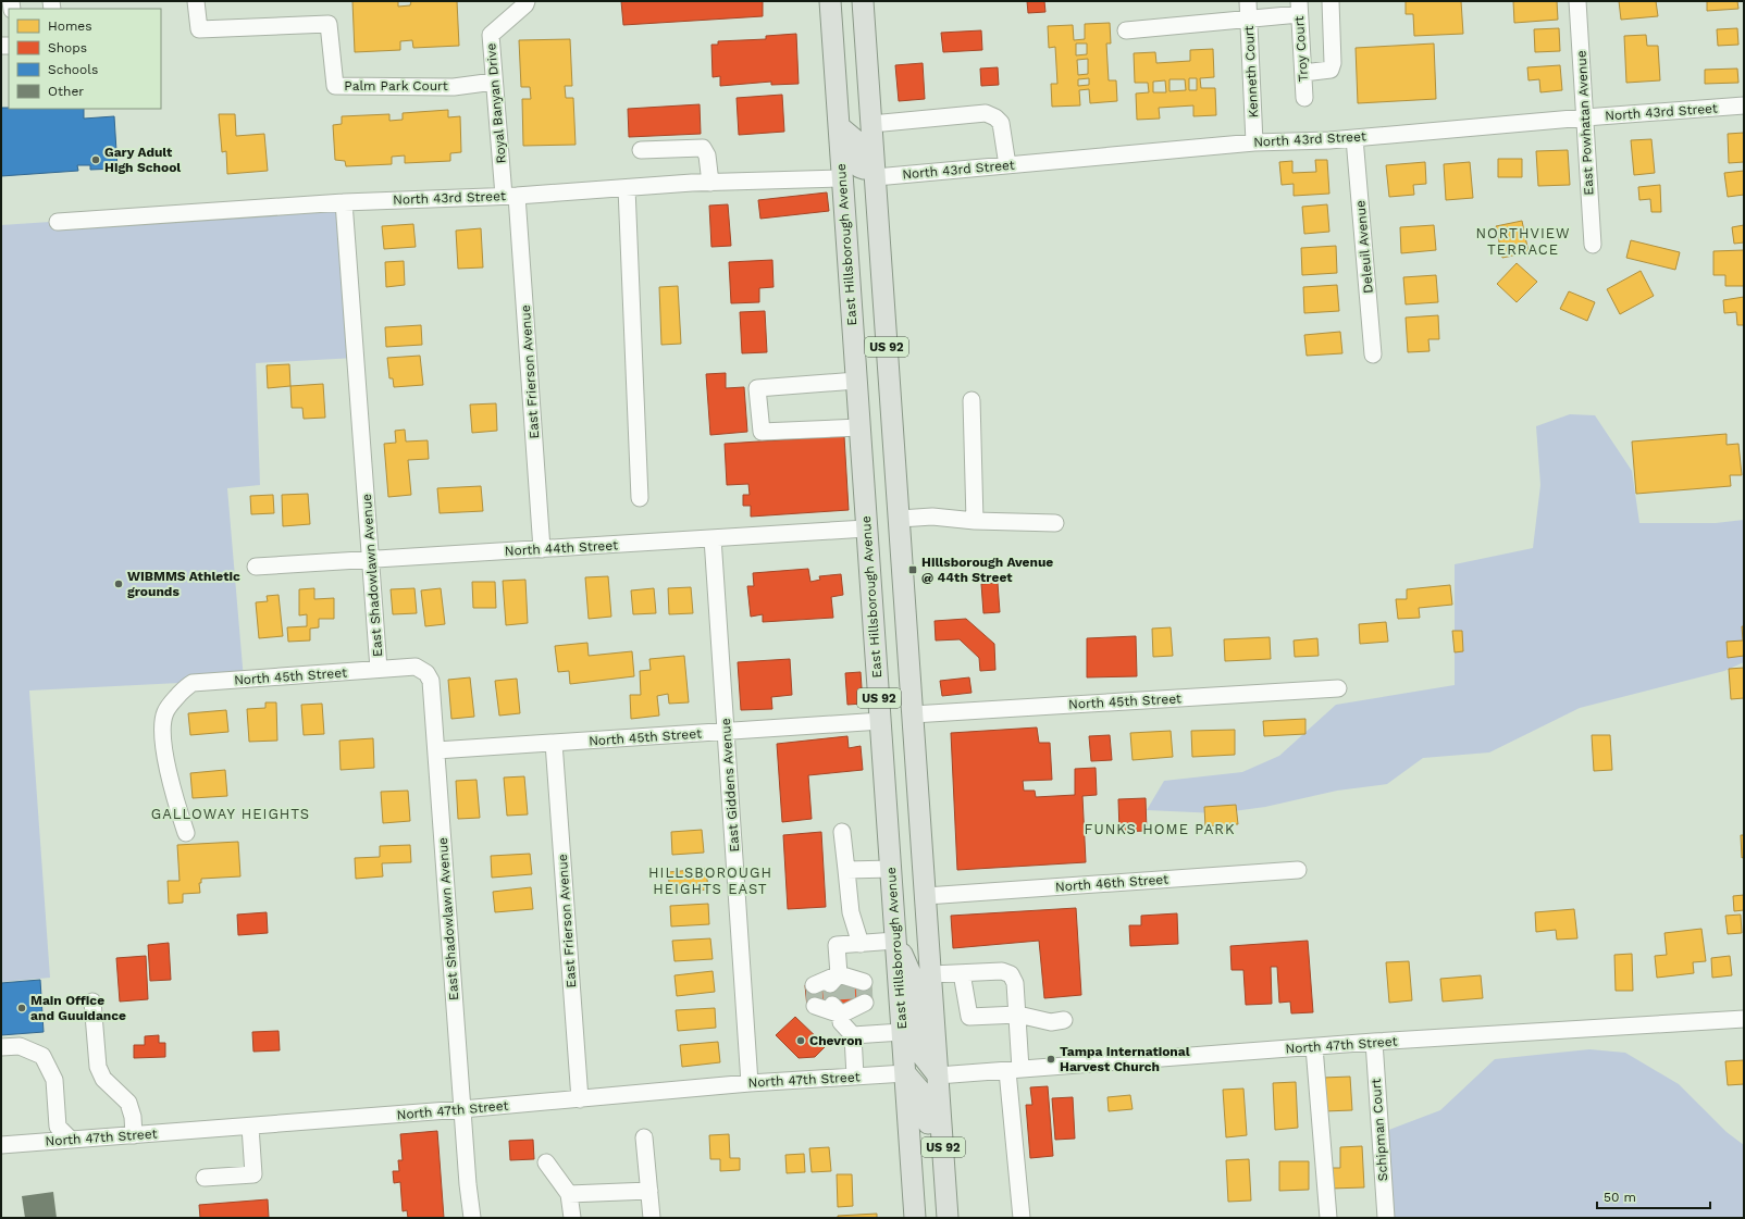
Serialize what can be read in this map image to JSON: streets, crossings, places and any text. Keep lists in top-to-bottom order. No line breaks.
{"streets":{"main road":["East Hillsborough Avenue","US 92"],"street":["Troy Court","Kenneth Court","Palm Park Court","Royal Banyan Drive","North 43rd Street","East Powhatan Avenue","Deleuil Avenue","East Frierson Avenue","North 44th Street","East Shadowlawn Avenue","North 45th Street","East Giddens Avenue","North 46th Street","North 47th Street","Schipman Court"]},"crossings":[["Kenneth Court","North 43rd Street"],["Palm Park Court","Royal Banyan Drive"],["Royal Banyan Drive","North 43rd Street"],["Royal Banyan Drive","East Frierson Avenue"],["North 43rd Street","East Powhatan Avenue"],["North 43rd Street","East Hillsborough Avenue"],["North 43rd Street","Deleuil Avenue"],["North 43rd Street","US 92"],["North 43rd Street","East Frierson Avenue"],["North 43rd Street","East Shadowlawn Avenue"],["East Hillsborough Avenue","North 44th Street"],["East Hillsborough Avenue","North 45th Street"],["East Hillsborough Avenue","North 47th Street"],["US 92","North 45th Street"],["US 92","North 46th Street"],["US 92","North 47th Street"],["East Frierson Avenue","North 44th Street"],["East Frierson Avenue","North 45th Street"],["East Frierson Avenue","North 47th Street"],["North 44th Street","East Shadowlawn Avenue"],["North 44th Street","East Giddens Avenue"],["East Shadowlawn Avenue","North 45th Street"],["East Shadowlawn Avenue","North 47th Street"],["North 45th Street","East Giddens Avenue"],["East Giddens Avenue","North 47th Street"],["North 47th Street","Schipman Court"]],"districts":["NORTHVIEW TERRACE","GALLOWAY HEIGHTS","FUNKS HOME PARK","HILLSBOROUGH HEIGHTS EAST"],"places":{"other":["Gary Adult High School","WIBMMS Athletic grounds","Main Office and Guuidance","Chevron","Tampa International Harvest Church"],"transit":["Hillsborough Avenue @ 44th Street"]},"legend":["Homes","Shops","Schools","Other"],"scale_bar":"50 m"}
